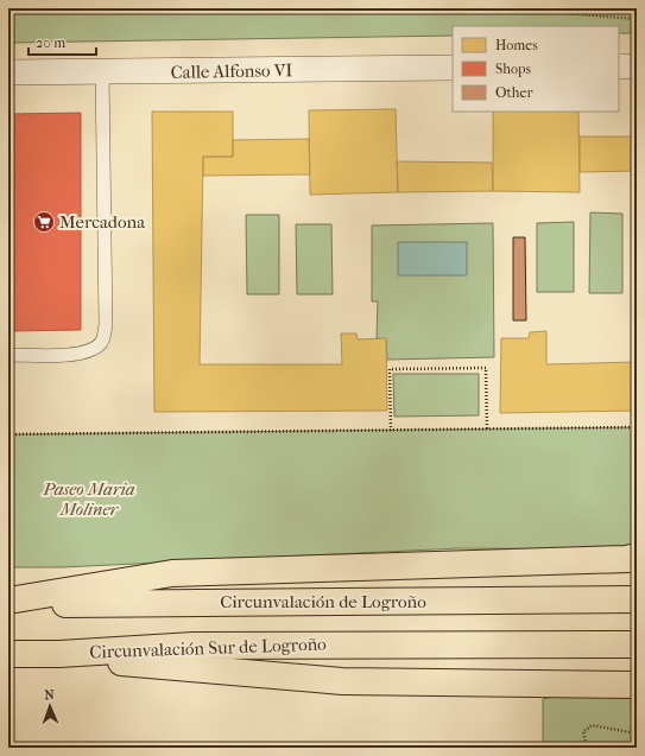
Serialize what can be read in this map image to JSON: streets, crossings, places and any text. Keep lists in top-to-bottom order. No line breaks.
{"streets":{"highway":["Circunvalación de Logroño","Circunvalación Sur de Logroño"],"street":["Calle Alfonso VI"]},"parks":["Paseo Maria Moliner"],"places":{"supermarket":["Mercadona"]},"legend":["Homes","Shops","Other"],"scale_bar":"20 m","north":"top"}
